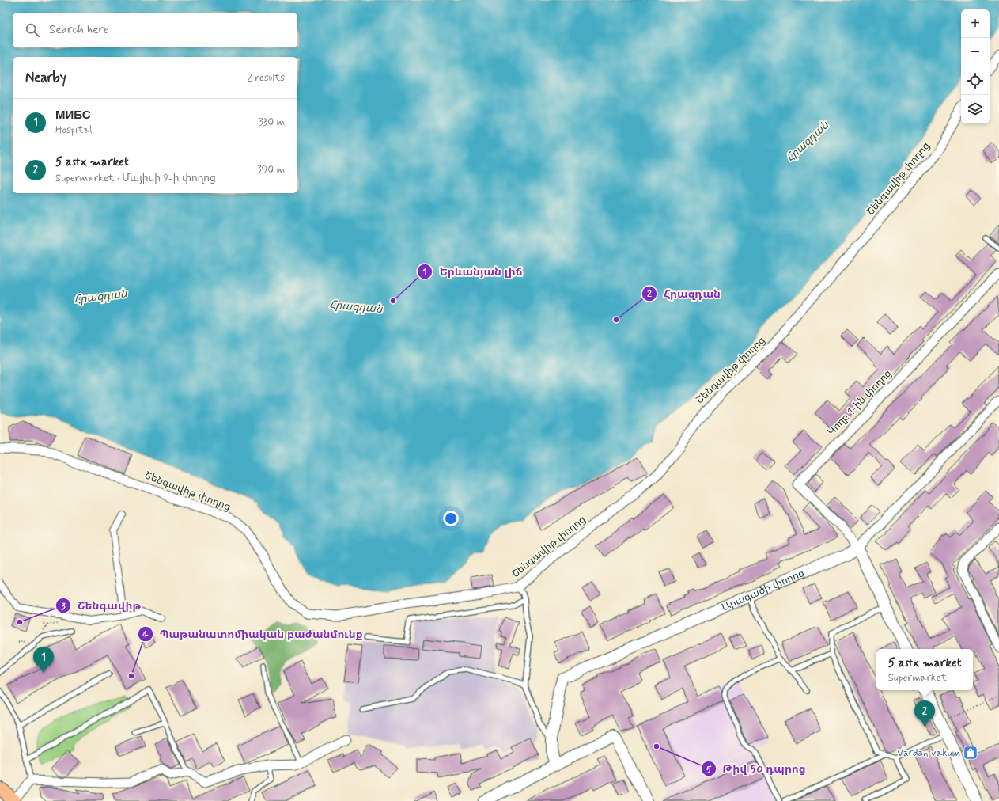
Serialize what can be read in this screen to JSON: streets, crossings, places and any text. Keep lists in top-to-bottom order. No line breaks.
{"streets":{"street":["Շենգավիթ փողոց","Կողբ 1-ին փողոց","Արագածի փողոց"]},"crossings":[["Կողբ 1-ին փողոց","Արագածի փողոց"]],"water":["Հրազդան"],"places":{"other":["Երևանյան լիճ","Հրազդան","Շենգավիթ","Պաթանատոմիական բաժանմունք","Թիվ 50 դպրոց"],"shop":["Vardan vakum"]},"page":{"map_buttons":["+","−"],"search":"Search here","heading":["Nearby","2 results"],"list":[{"mark":"1","name":"МИБС","note":"Hospital","value":"330 m"},{"mark":"2","name":"5 astx market","note":"Supermarket · Մայիսի 9-ի փողոց","value":"390 m"}],"pins":["1","2"],"popup":["5 astx market","Supermarket"]}}
